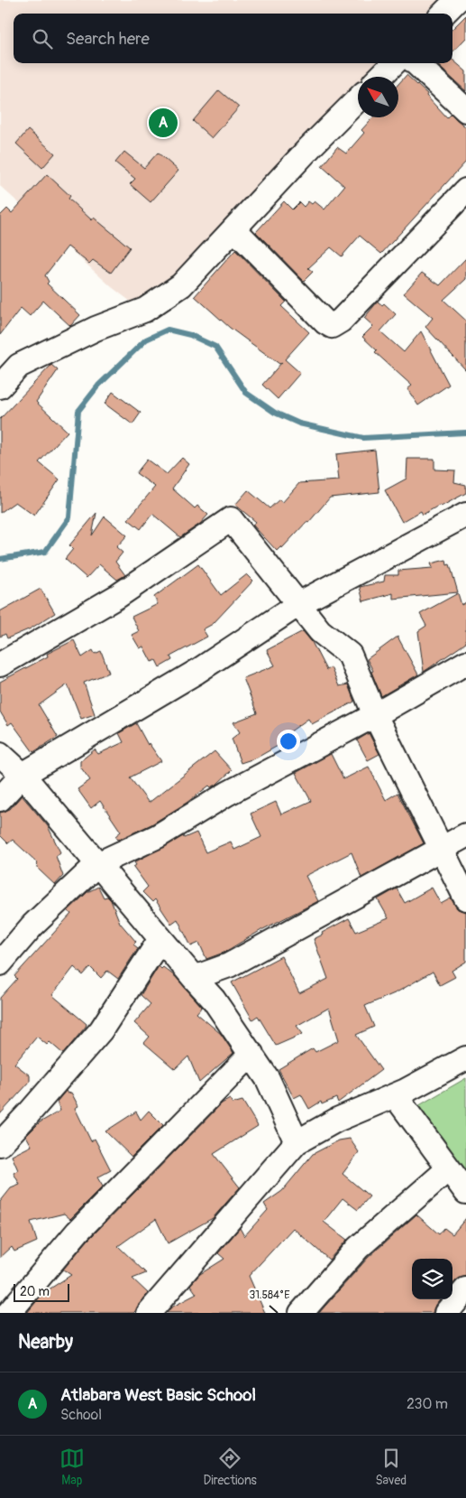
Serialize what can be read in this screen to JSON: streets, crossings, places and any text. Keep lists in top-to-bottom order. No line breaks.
{"scale_bar":"20 m","north":"top left","page":{"search":"Search here","pins":"A","scale":"20 m","heading":"Nearby","list":[{"mark":"A","name":"Atlabara West Basic School","note":"School","value":"230 m"}],"nav":["Map","Directions","Saved"]},"coordinates":["31.584°E"]}
